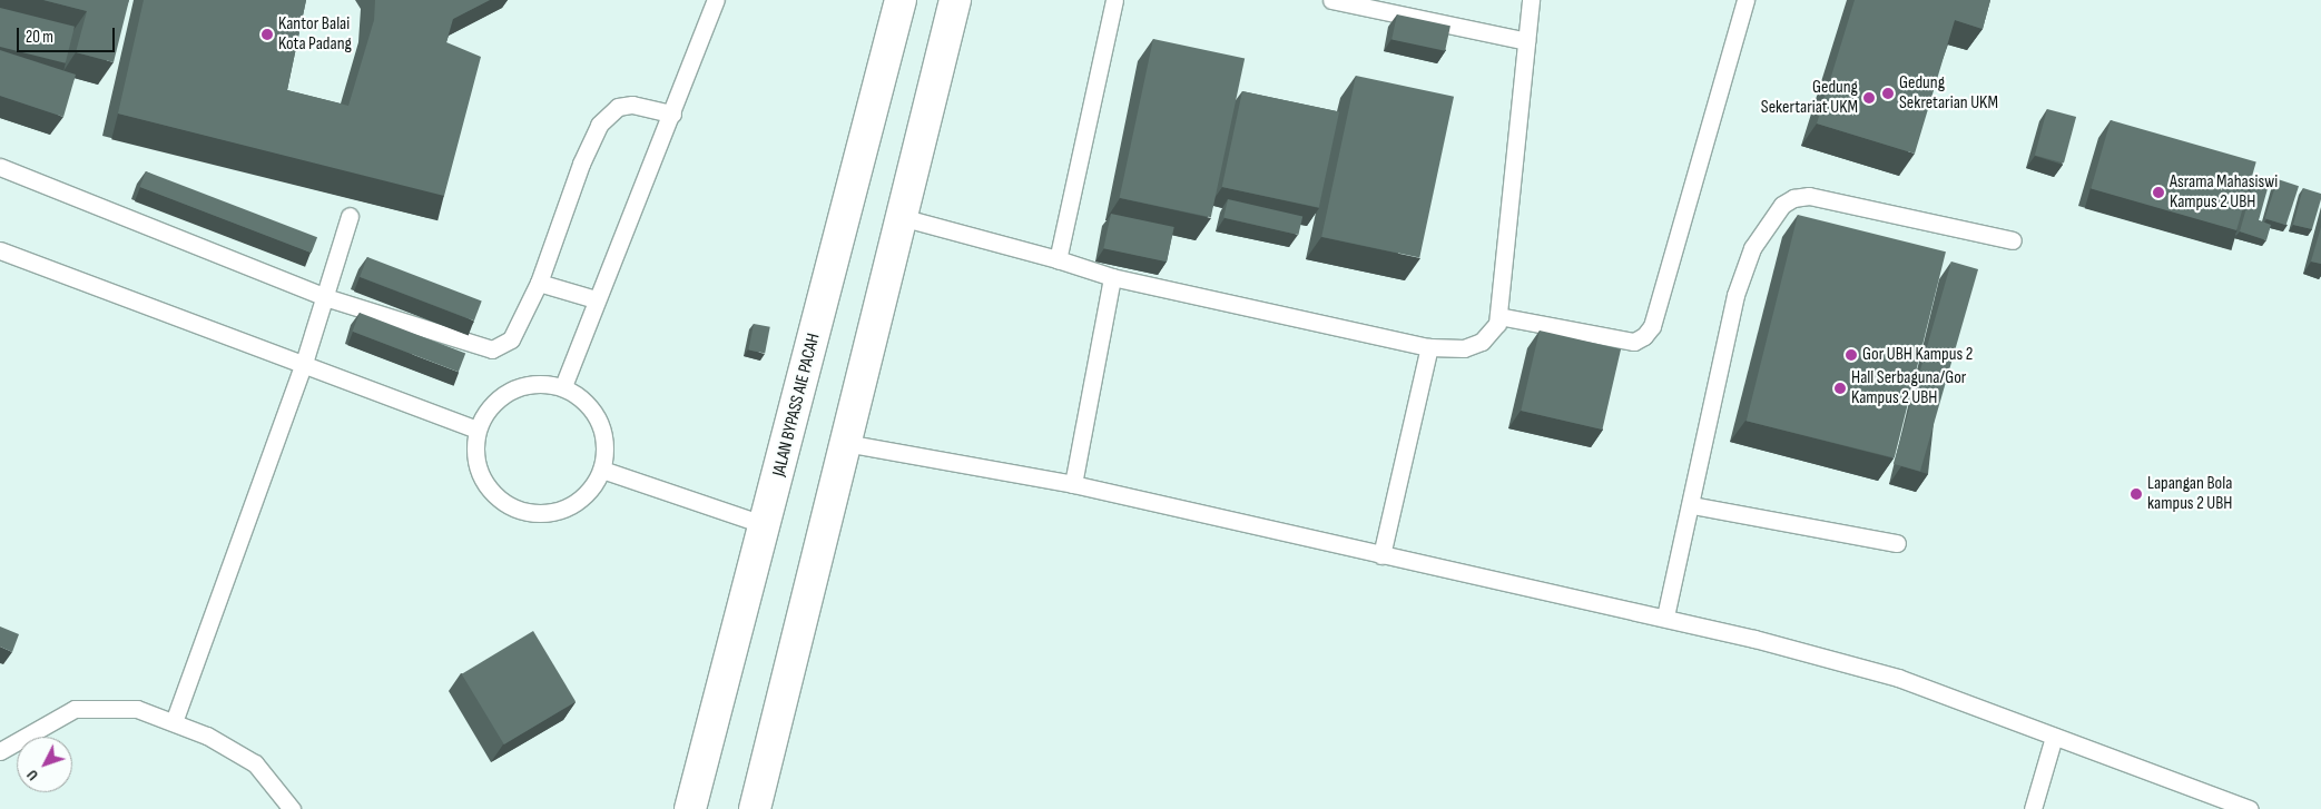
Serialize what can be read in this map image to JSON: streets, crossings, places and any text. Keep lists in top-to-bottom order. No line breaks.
{"streets":{"highway":["JALAN BYPASS AIE PACAH"]},"places":["Kantor Balai Kota Padang","Gedung Sekretarian UKM","Gedung Sekertariat UKM","Asrama Mahasiswi Kampus 2 UBH","Gor UBH Kampus 2","Hall Serbaguna/Gor Kampus 2 UBH","Lapangan Bola kampus 2 UBH"],"scale_bar":"20 m","north":"bottom left"}
